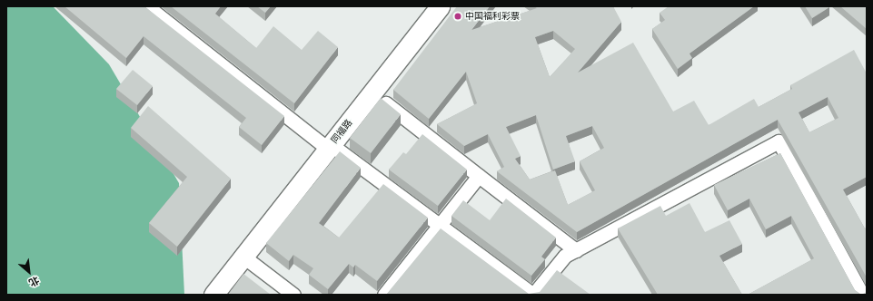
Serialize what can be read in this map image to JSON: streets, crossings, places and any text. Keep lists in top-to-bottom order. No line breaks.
{"streets":{"street":["同福路"]},"places":["中国福利彩票"],"north":"bottom right"}
